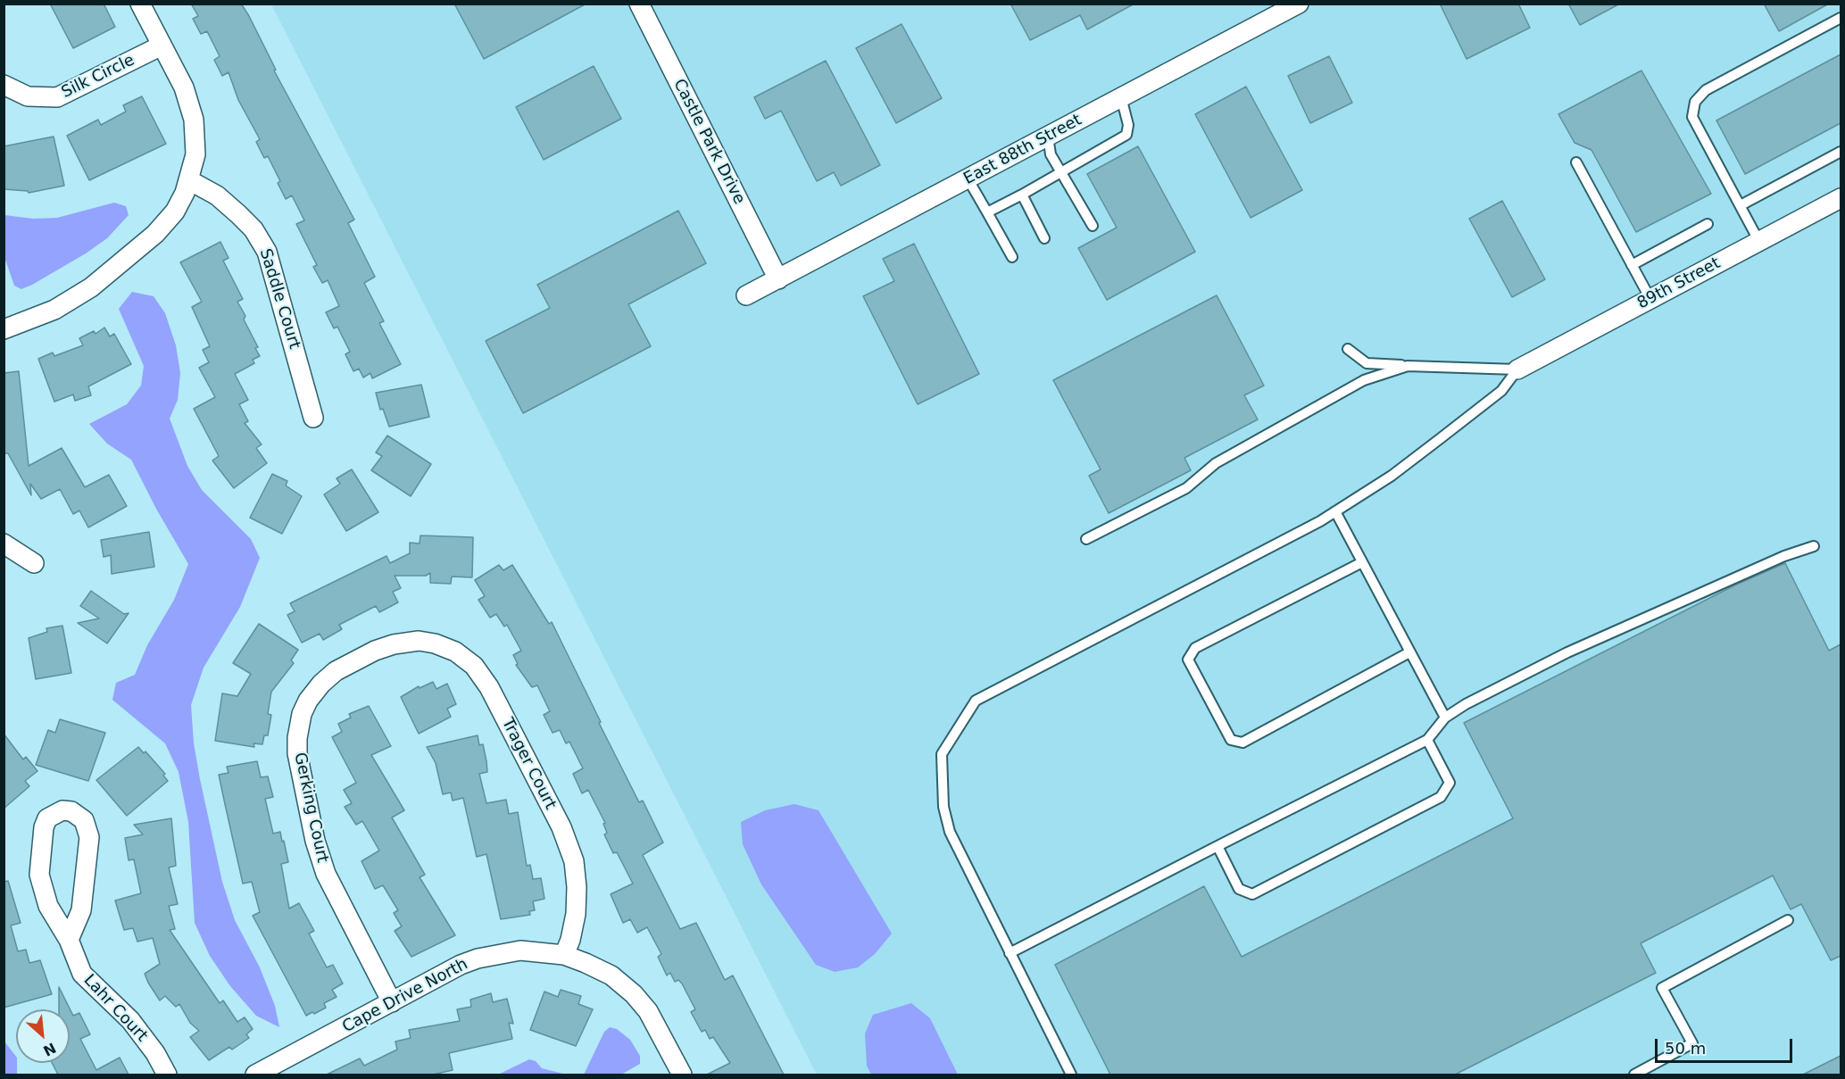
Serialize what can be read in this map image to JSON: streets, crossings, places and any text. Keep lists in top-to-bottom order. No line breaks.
{"streets":{"street":["Silk Circle","Castle Park Drive","East 88th Street","89th Street","Saddle Court","Trager Court","Gerking Court","Cape Drive North","Lahr Court"]},"crossings":[["Castle Park Drive","East 88th Street"],["Trager Court","Gerking Court"],["Trager Court","Cape Drive North"],["Gerking Court","Cape Drive North"]],"scale_bar":"50 m","north":"bottom right"}
